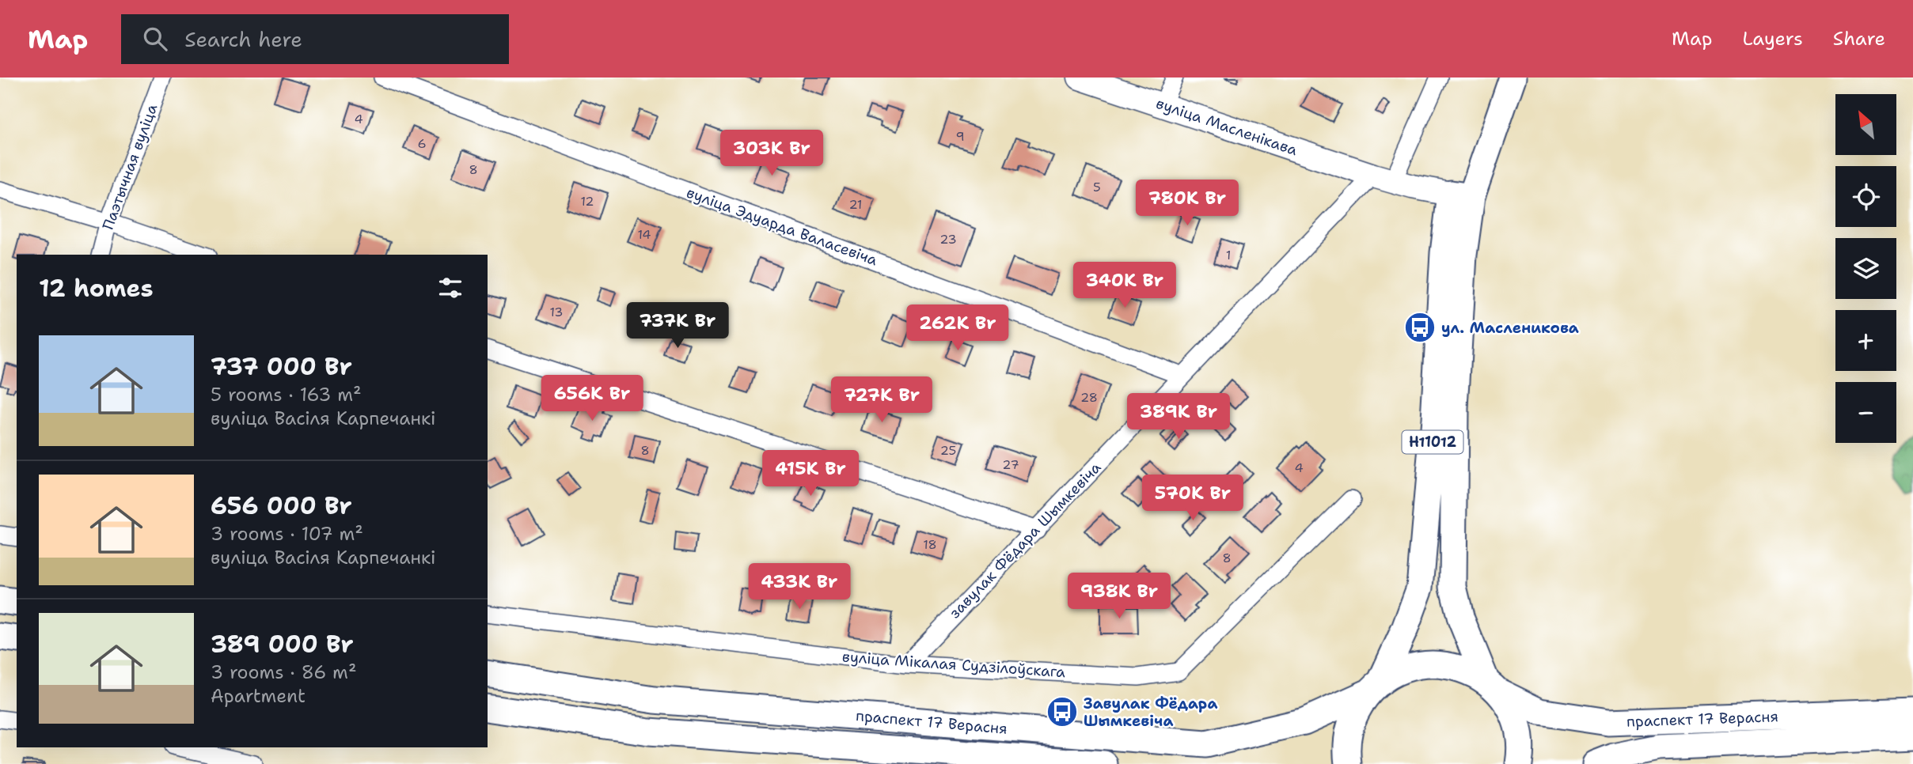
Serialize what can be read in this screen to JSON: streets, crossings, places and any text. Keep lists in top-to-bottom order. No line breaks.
{"streets":{"main road":["вуліца Масленікава","Н11012","праспект 17 Верасня"],"street":["Паэтычная вуліца","вуліца Эдуарда Валасевіча","завулак Фёдара Шымкевіча","вуліца Мікалая Судзілоўскага"]},"crossings":[["вуліца Масленікава","Н11012"],["вуліца Масленікава","завулак Фёдара Шымкевіча"],["вуліца Эдуарда Валасевіча","завулак Фёдара Шымкевіча"],["Н11012","праспект 17 Верасня"],["завулак Фёдара Шымкевіча","вуліца Мікалая Судзілоўскага"]],"places":{"bus stop":["ул. Масленикова","Завулак Фёдара Шымкевіча"]},"house_numbers":["4","9","6","8","5","12","21","14","23","1","13","28","8","25","27","4","18","8"],"north":"top left","page":{"header":"Map","search":"Search here","nav":["Map","Layers","Share"],"map_buttons":["+","−"],"price":["303K Br","780K Br","340K Br","737K Br","262K Br","656K Br","727K Br","389K Br","415K Br","570K Br","433K Br","938K Br"],"heading":"12 homes","list":[{"name":"737 000 Br","note":"5 rooms · 163 m² · вуліца Васіля Карпечанкі"},{"name":"656 000 Br","note":"3 rooms · 107 m² · вуліца Васіля Карпечанкі"},{"name":"389 000 Br","note":"3 rooms · 86 m² · Apartment"}]}}
